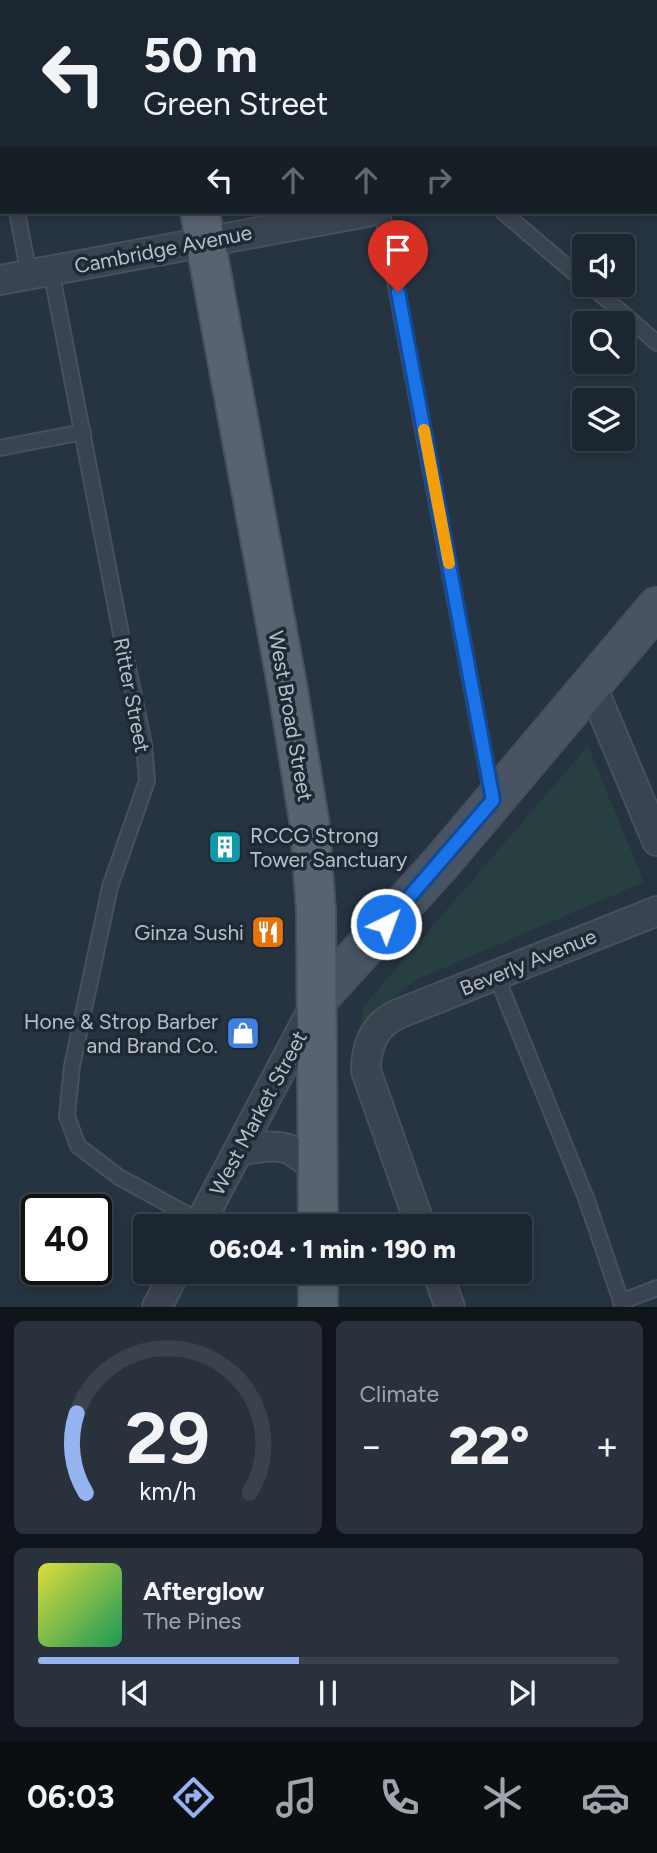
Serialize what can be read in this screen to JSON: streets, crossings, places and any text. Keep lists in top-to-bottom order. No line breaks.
{"streets":{"main road":["West Broad Street"],"street":["Cambridge Avenue","Beverly Avenue","West Market Street"],"lane":["Ritter Street"]},"crossings":[["Cambridge Avenue","Ritter Street"],["Cambridge Avenue","West Broad Street"],["West Broad Street","West Market Street"]],"places":{"building":["RCCG Strong Tower Sanctuary"],"restaurant":["Ginza Sushi"],"shop":["Hone & Strop Barber and Brand Co."]},"page":{"turn":["50 m","Green Street"],"limit":"40","trip":"06:04 · 1 min · 190 m","tile":"Climate","heat":["−","22°","+"],"song":["Afterglow","The Pines"],"tabs":"06:03","gauge":["29","km/h"]}}
